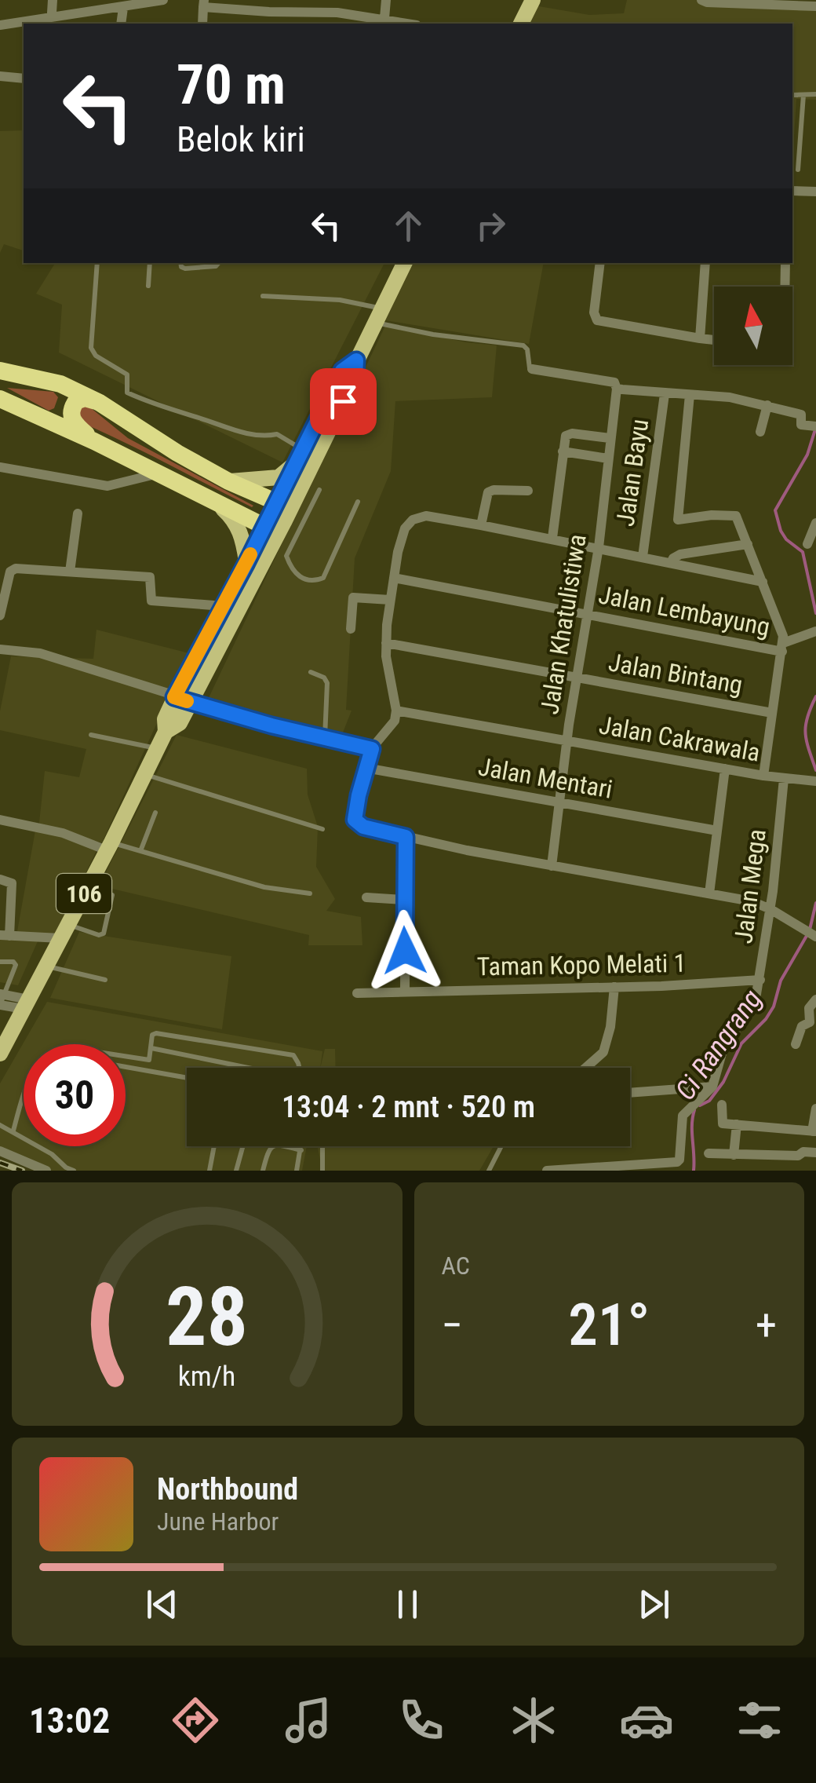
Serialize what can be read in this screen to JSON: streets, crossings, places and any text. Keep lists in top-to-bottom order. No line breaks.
{"streets":{"main road":["106"],"street":["Jalan Bayu","Jalan Lembayung","Jalan Khatulistiwa","Jalan Bintang","Jalan Cakrawala","Jalan Mentari","Jalan Mega","Taman Kopo Melati 1"]},"crossings":[["Jalan Lembayung","Jalan Khatulistiwa"],["Jalan Khatulistiwa","Jalan Bintang"],["Jalan Khatulistiwa","Jalan Cakrawala"],["Jalan Khatulistiwa","Jalan Mentari"],["Jalan Cakrawala","Jalan Mega"],["Jalan Mega","Taman Kopo Melati 1"]],"water":["Ci Rangrang"],"north":"top","page":{"turn":["70 m","Belok kiri"],"limit":"30","trip":"13:04 · 2 mnt · 520 m","tile":"AC","heat":["−","21°","+"],"song":["Northbound","June Harbor"],"tabs":"13:02","gauge":["28","km/h"]}}
